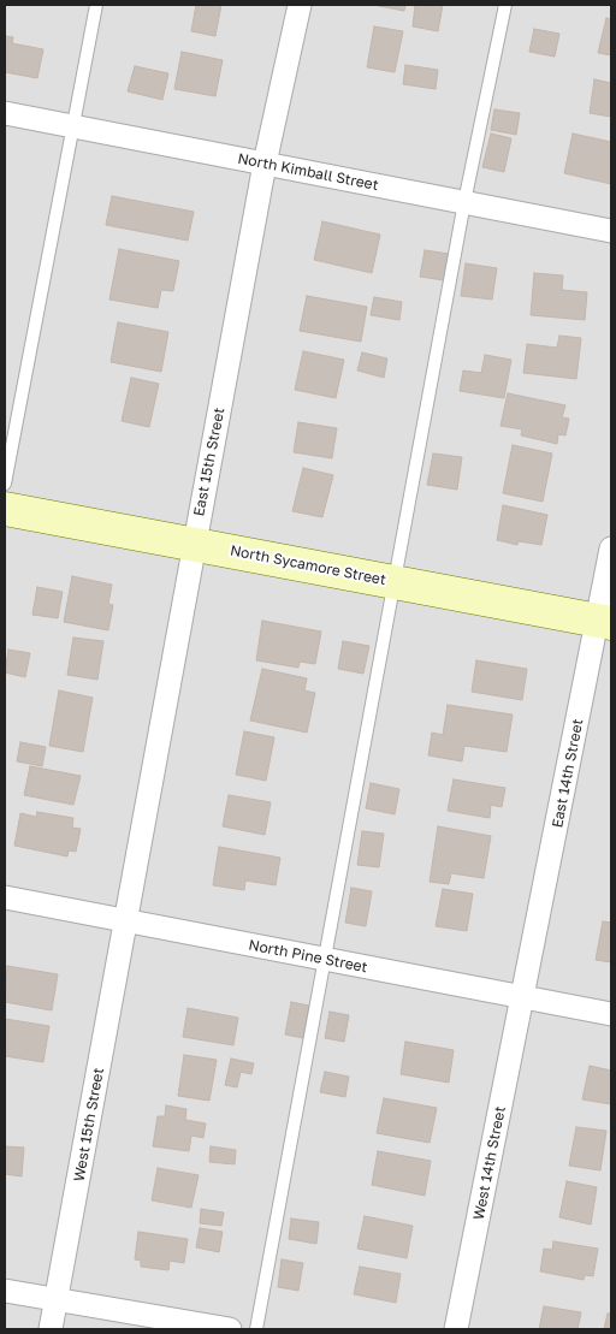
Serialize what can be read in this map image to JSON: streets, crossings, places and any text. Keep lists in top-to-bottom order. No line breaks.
{"streets":{"main road":["North Sycamore Street"],"street":["North Kimball Street","East 15th Street","East 14th Street","North Pine Street","West 15th Street","West 14th Street"]},"crossings":[["North Kimball Street","East 15th Street"],["East 15th Street","North Sycamore Street"],["East 15th Street","North Pine Street"],["East 15th Street","West 15th Street"],["North Sycamore Street","East 14th Street"],["East 14th Street","North Pine Street"],["East 14th Street","West 14th Street"],["North Pine Street","West 15th Street"],["North Pine Street","West 14th Street"]]}
